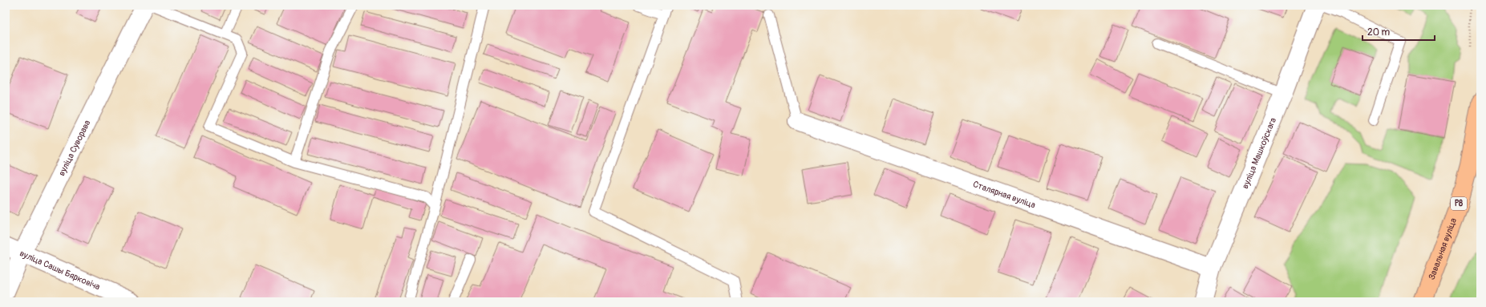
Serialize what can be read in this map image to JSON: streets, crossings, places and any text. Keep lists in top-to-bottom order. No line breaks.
{"streets":{"main road":["Р8","Завальная вуліца"],"street":["вуліца Суворава","вуліца Машкоўскага","Сталярная вуліца","вуліца Сашы Бярковіча"]},"crossings":[["вуліца Суворава","вуліца Сашы Бярковіча"],["вуліца Машкоўскага","Сталярная вуліца"]],"scale_bar":"20 m"}
